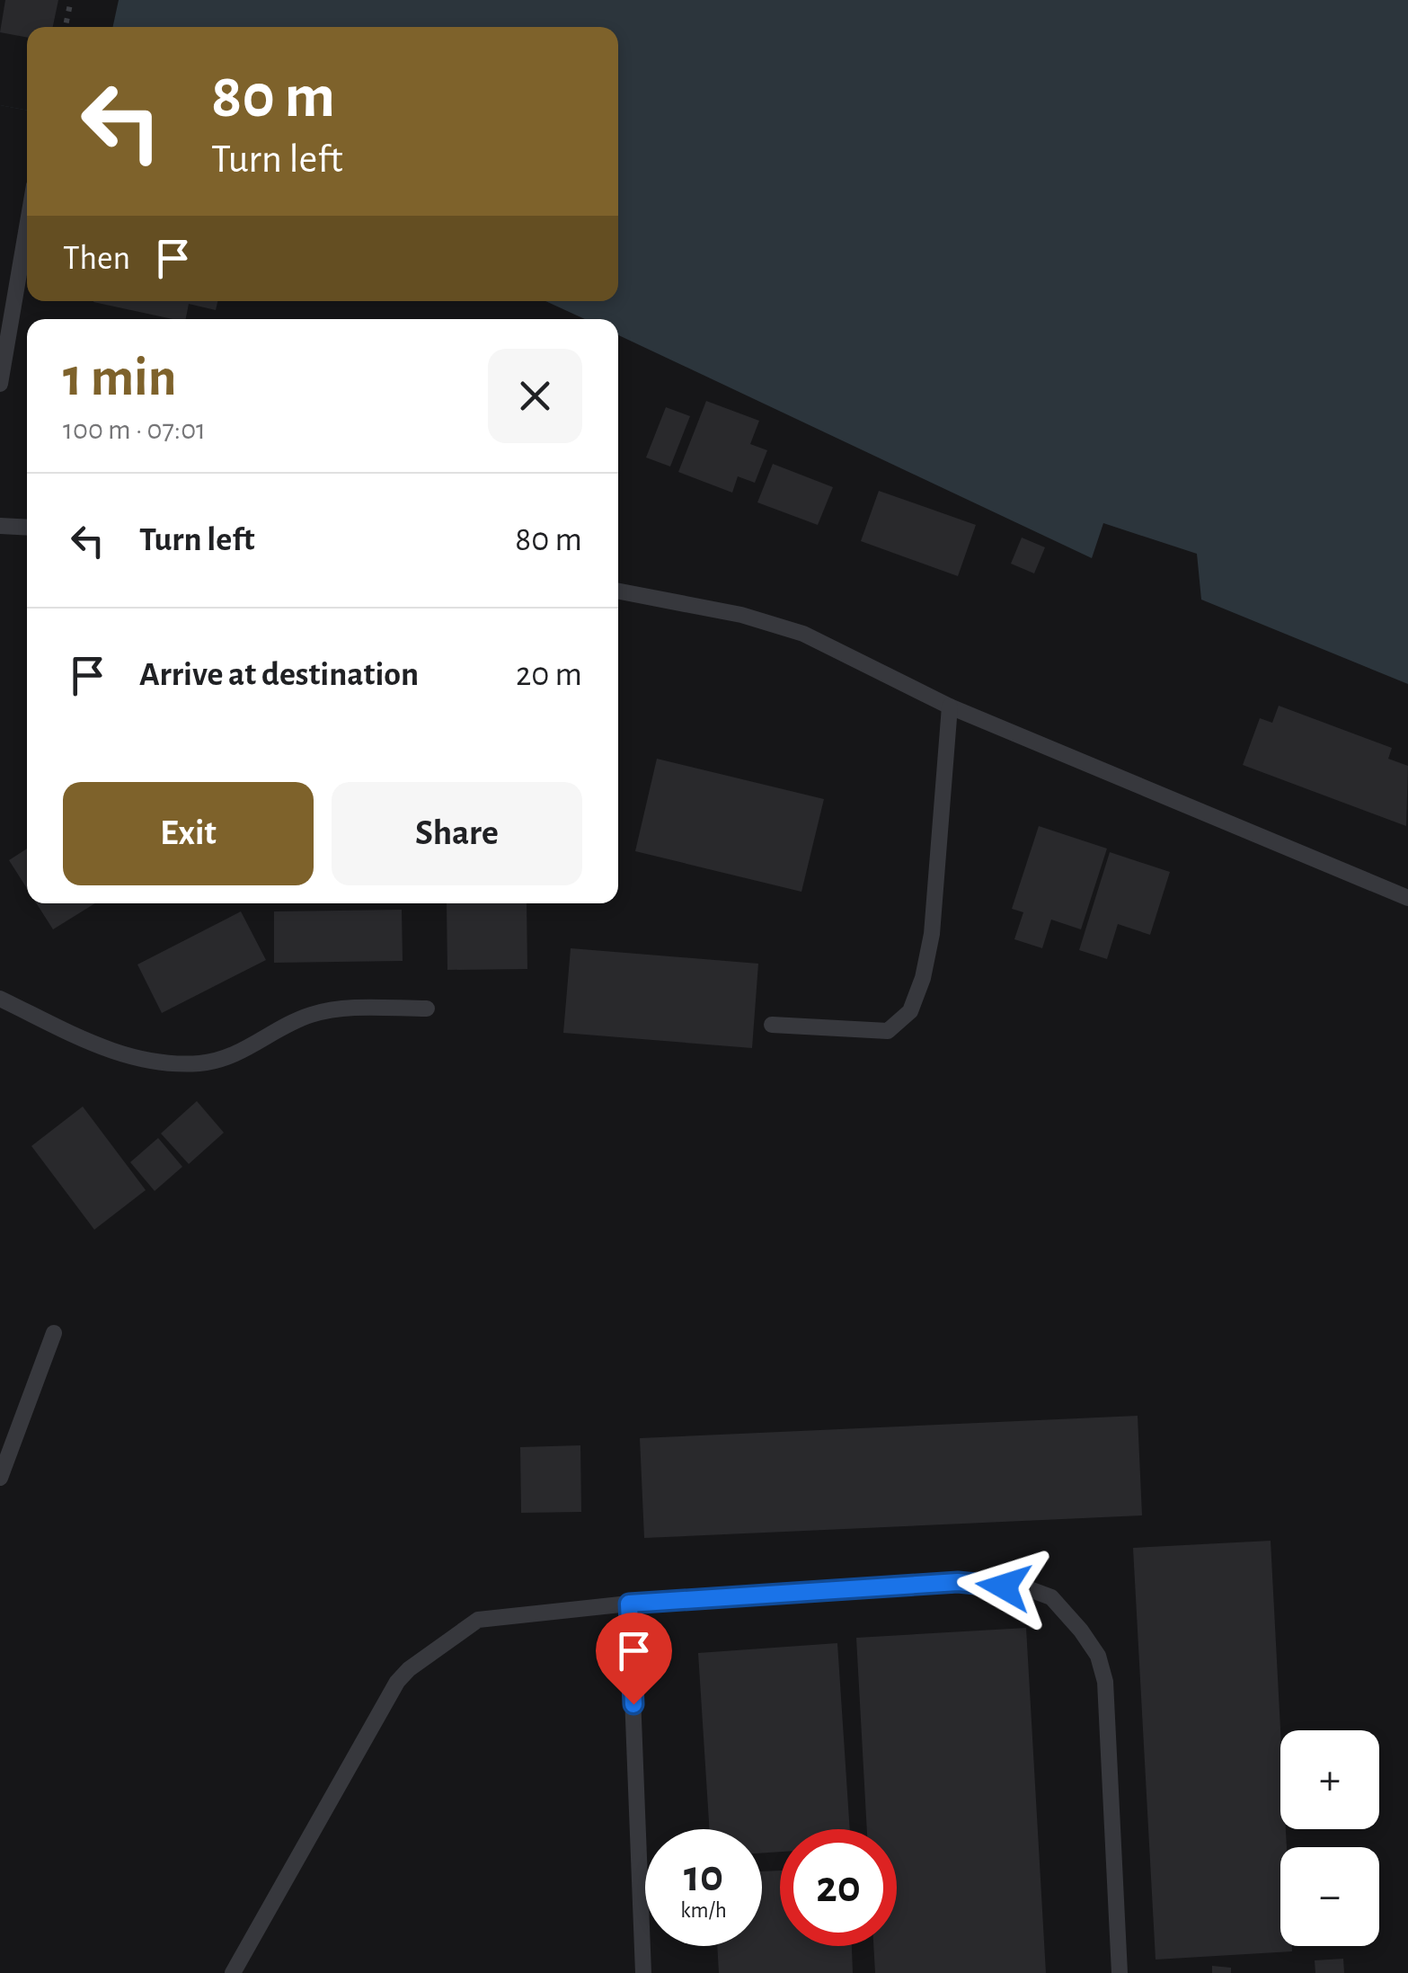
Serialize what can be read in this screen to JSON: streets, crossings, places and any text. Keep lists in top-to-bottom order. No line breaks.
{"page":{"turn":["80 m","Turn left"],"then":"Then","heading":["1 min","100 m · 07:01"],"list":[{"name":"Turn left","value":"80 m"},{"name":"Arrive at destination","value":"20 m"}],"buttons":["Exit","Share"],"map_buttons":["+","−"],"speed":"10 km/h","limit":"20"}}
